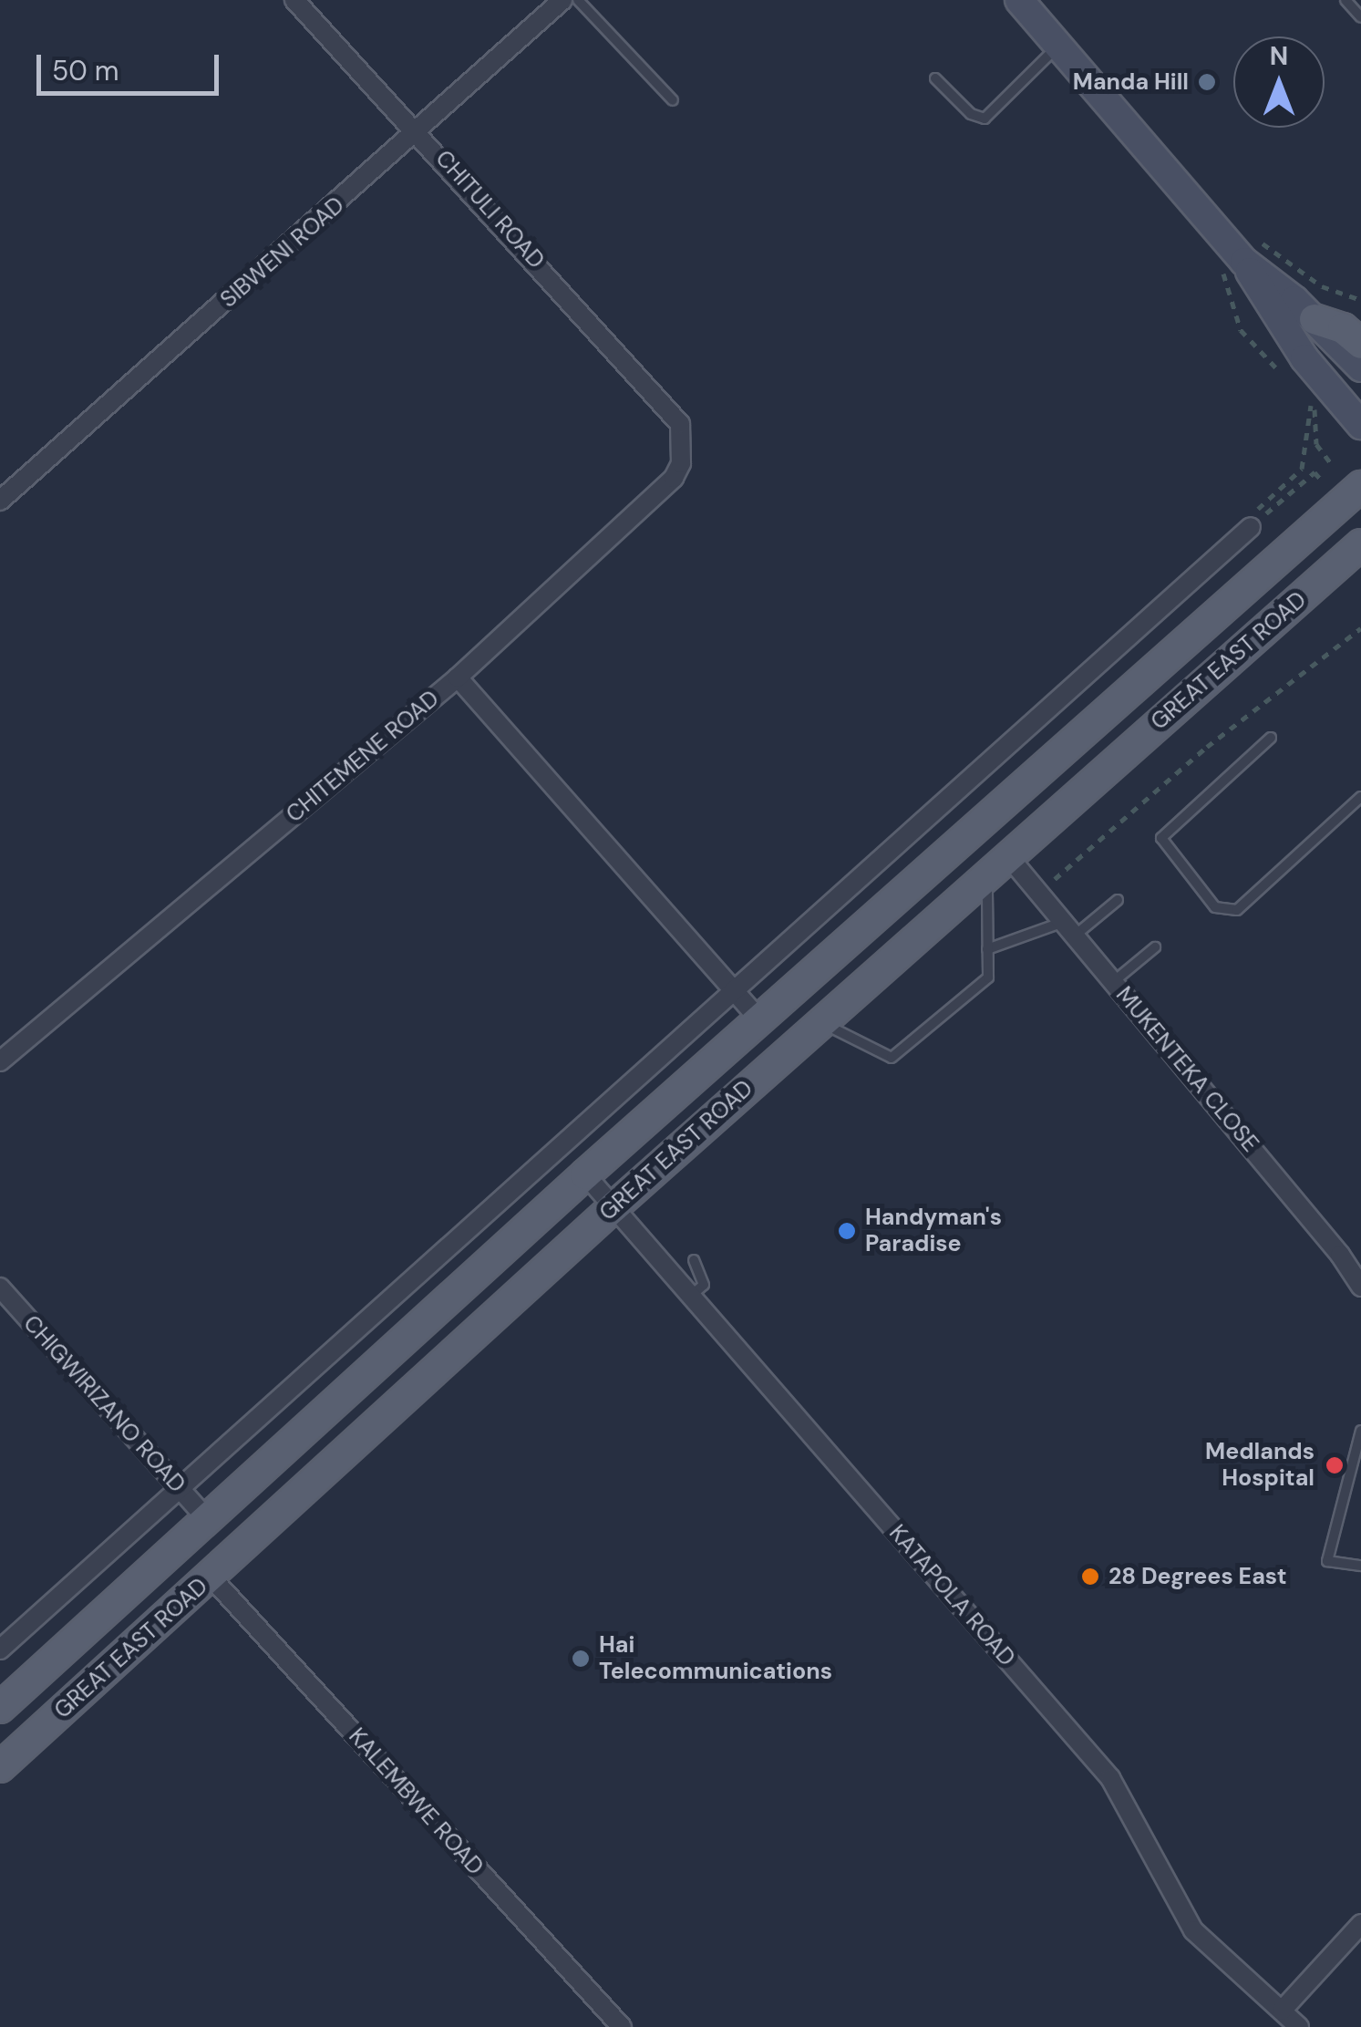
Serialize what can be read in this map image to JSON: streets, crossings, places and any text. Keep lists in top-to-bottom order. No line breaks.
{"streets":{"main road":["GREAT EAST ROAD"],"street":["CHITULI ROAD","SIBWENI ROAD","CHITEMENE ROAD","MUKENTEKA CLOSE","CHIGWIRIZANO ROAD","KATAPOLA ROAD","KALEMBWE ROAD"]},"crossings":[["CHITULI ROAD","SIBWENI ROAD"],["CHITULI ROAD","CHITEMENE ROAD"],["GREAT EAST ROAD","MUKENTEKA CLOSE"],["GREAT EAST ROAD","CHIGWIRIZANO ROAD"],["GREAT EAST ROAD","KATAPOLA ROAD"],["GREAT EAST ROAD","KALEMBWE ROAD"]],"places":["Manda Hill","Handyman's Paradise","Medlands Hospital","28 Degrees East","Hai Telecommunications"],"scale_bar":"50 m","north":"top"}
